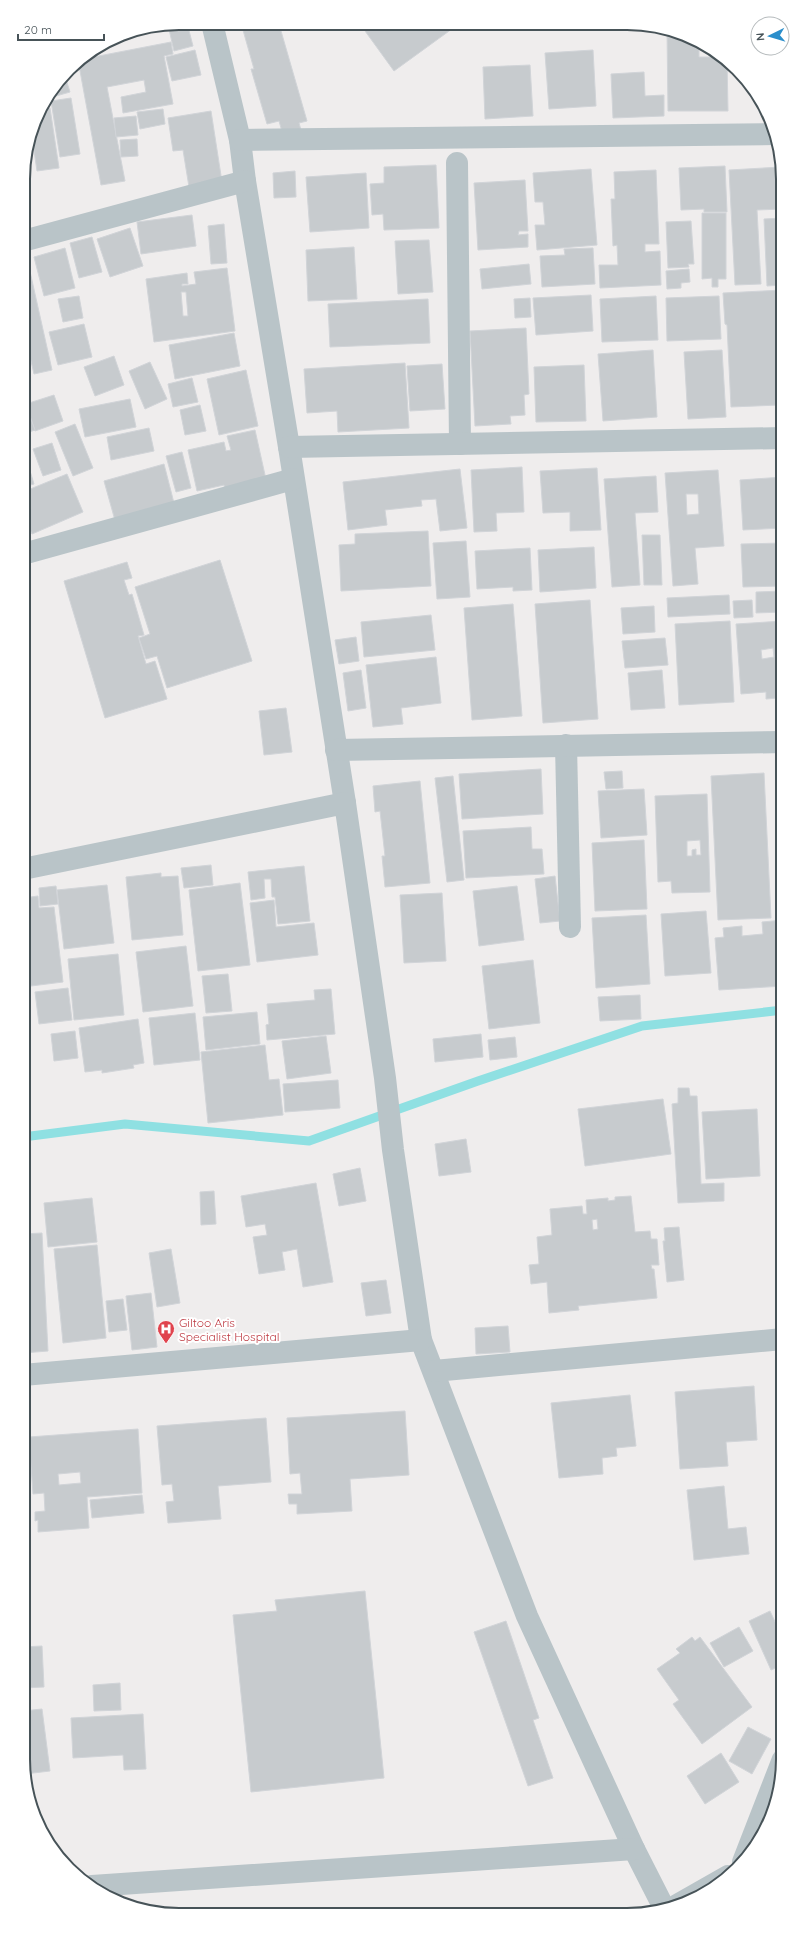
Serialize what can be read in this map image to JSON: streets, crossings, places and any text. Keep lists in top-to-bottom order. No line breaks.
{"places":{"hospital":["Giltoo Aris Specialist Hospital"]},"scale_bar":"20 m","north":"left"}
